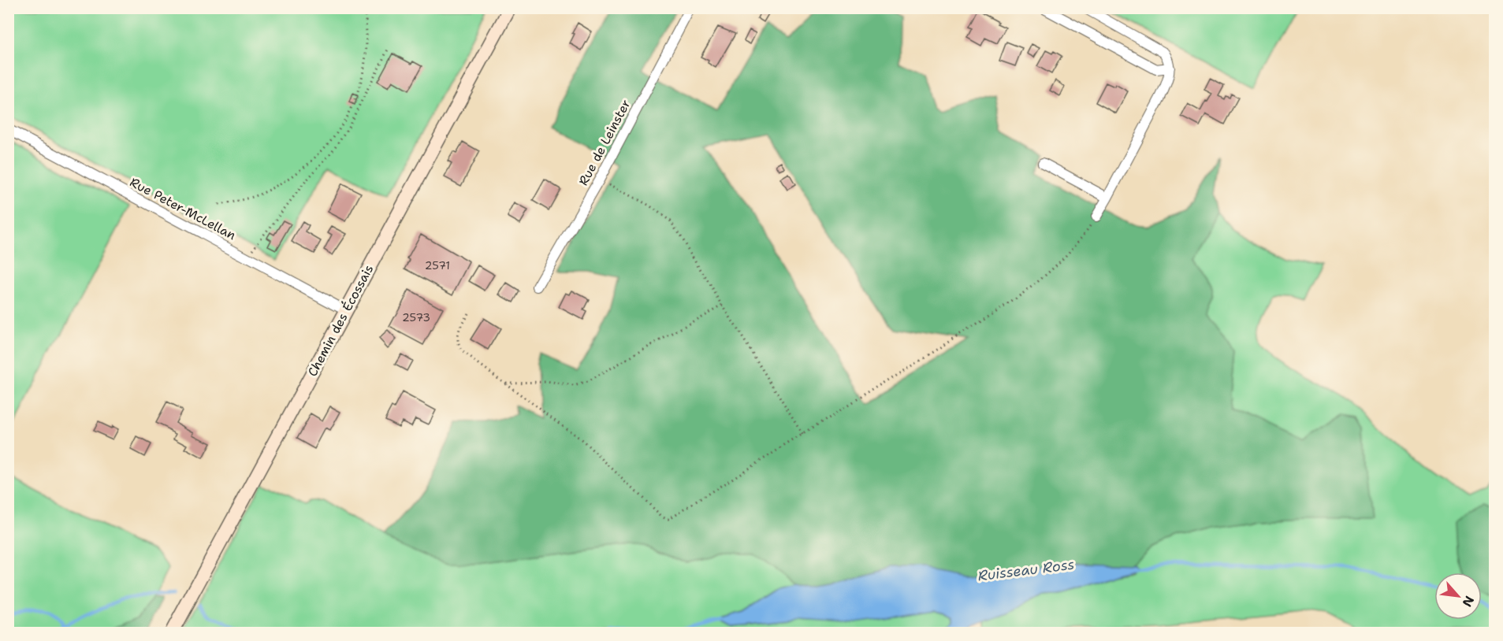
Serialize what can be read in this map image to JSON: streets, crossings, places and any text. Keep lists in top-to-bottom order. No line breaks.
{"streets":{"main road":["Chemin des Écossais"],"street":["Rue de Leinster","Rue Peter-McLellan"]},"crossings":[["Rue Peter-McLellan","Chemin des Écossais"]],"water":["Ruisseau Ross"],"house_numbers":["2571","2573"],"north":"bottom right"}
